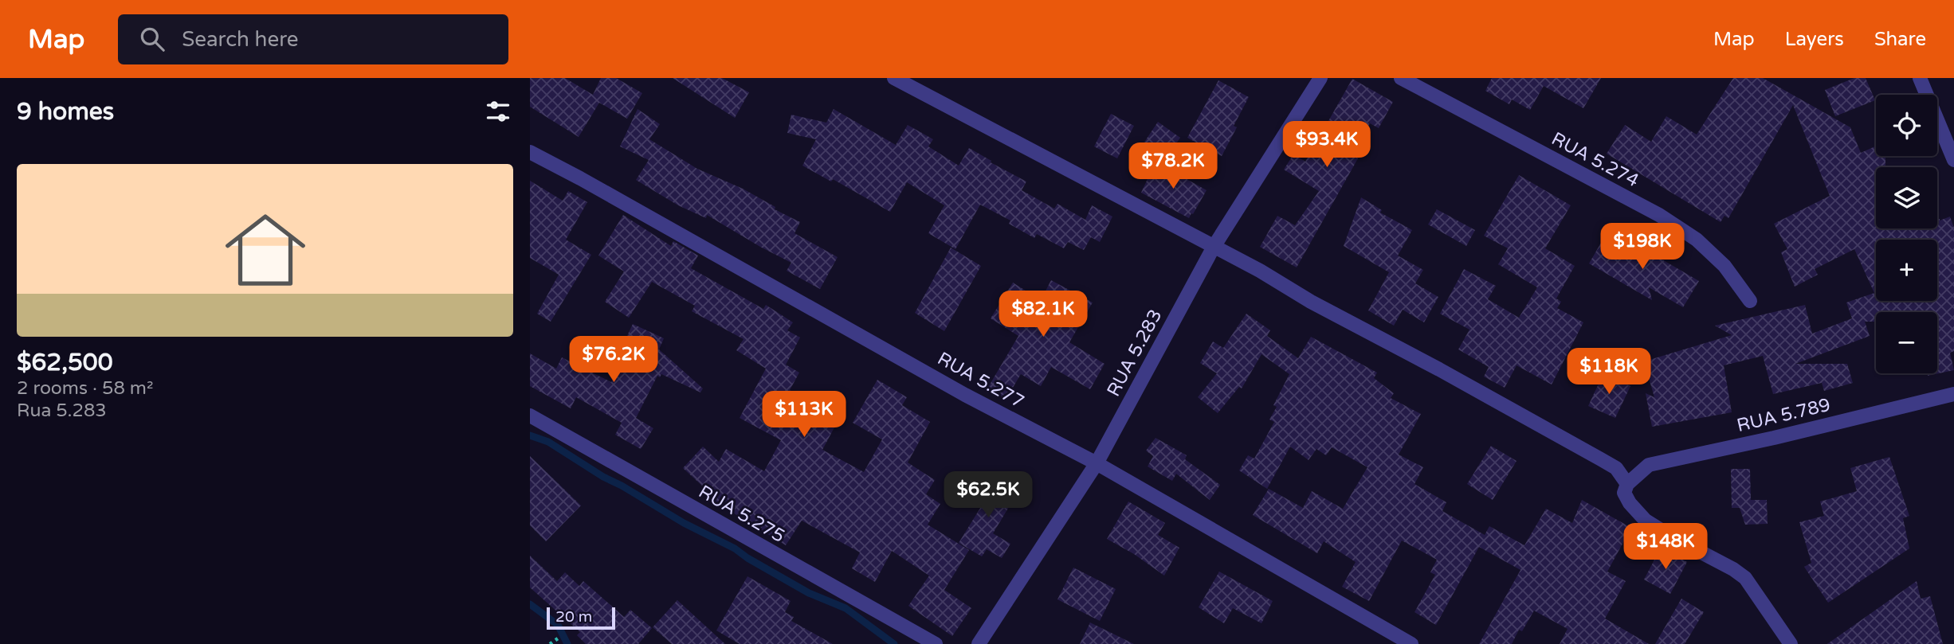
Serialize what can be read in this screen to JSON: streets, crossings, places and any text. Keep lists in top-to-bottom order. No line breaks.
{"streets":{"street":["RUA 5.274","RUA 5.283","RUA 5.277","RUA 5.789","RUA 5.275"]},"crossings":[["RUA 5.283","RUA 5.277"]],"scale_bar":"20 m","page":{"header":"Map","search":"Search here","nav":["Map","Layers","Share"],"heading":"9 homes","map_buttons":["+","−"],"price":["$93.4K","$78.2K","$198K","$82.1K","$76.2K","$118K","$113K","$62.5K","$148K"],"list":[{"name":"$62,500","note":"2 rooms · 58 m² · Rua 5.283"}],"scale":"20 m"}}
